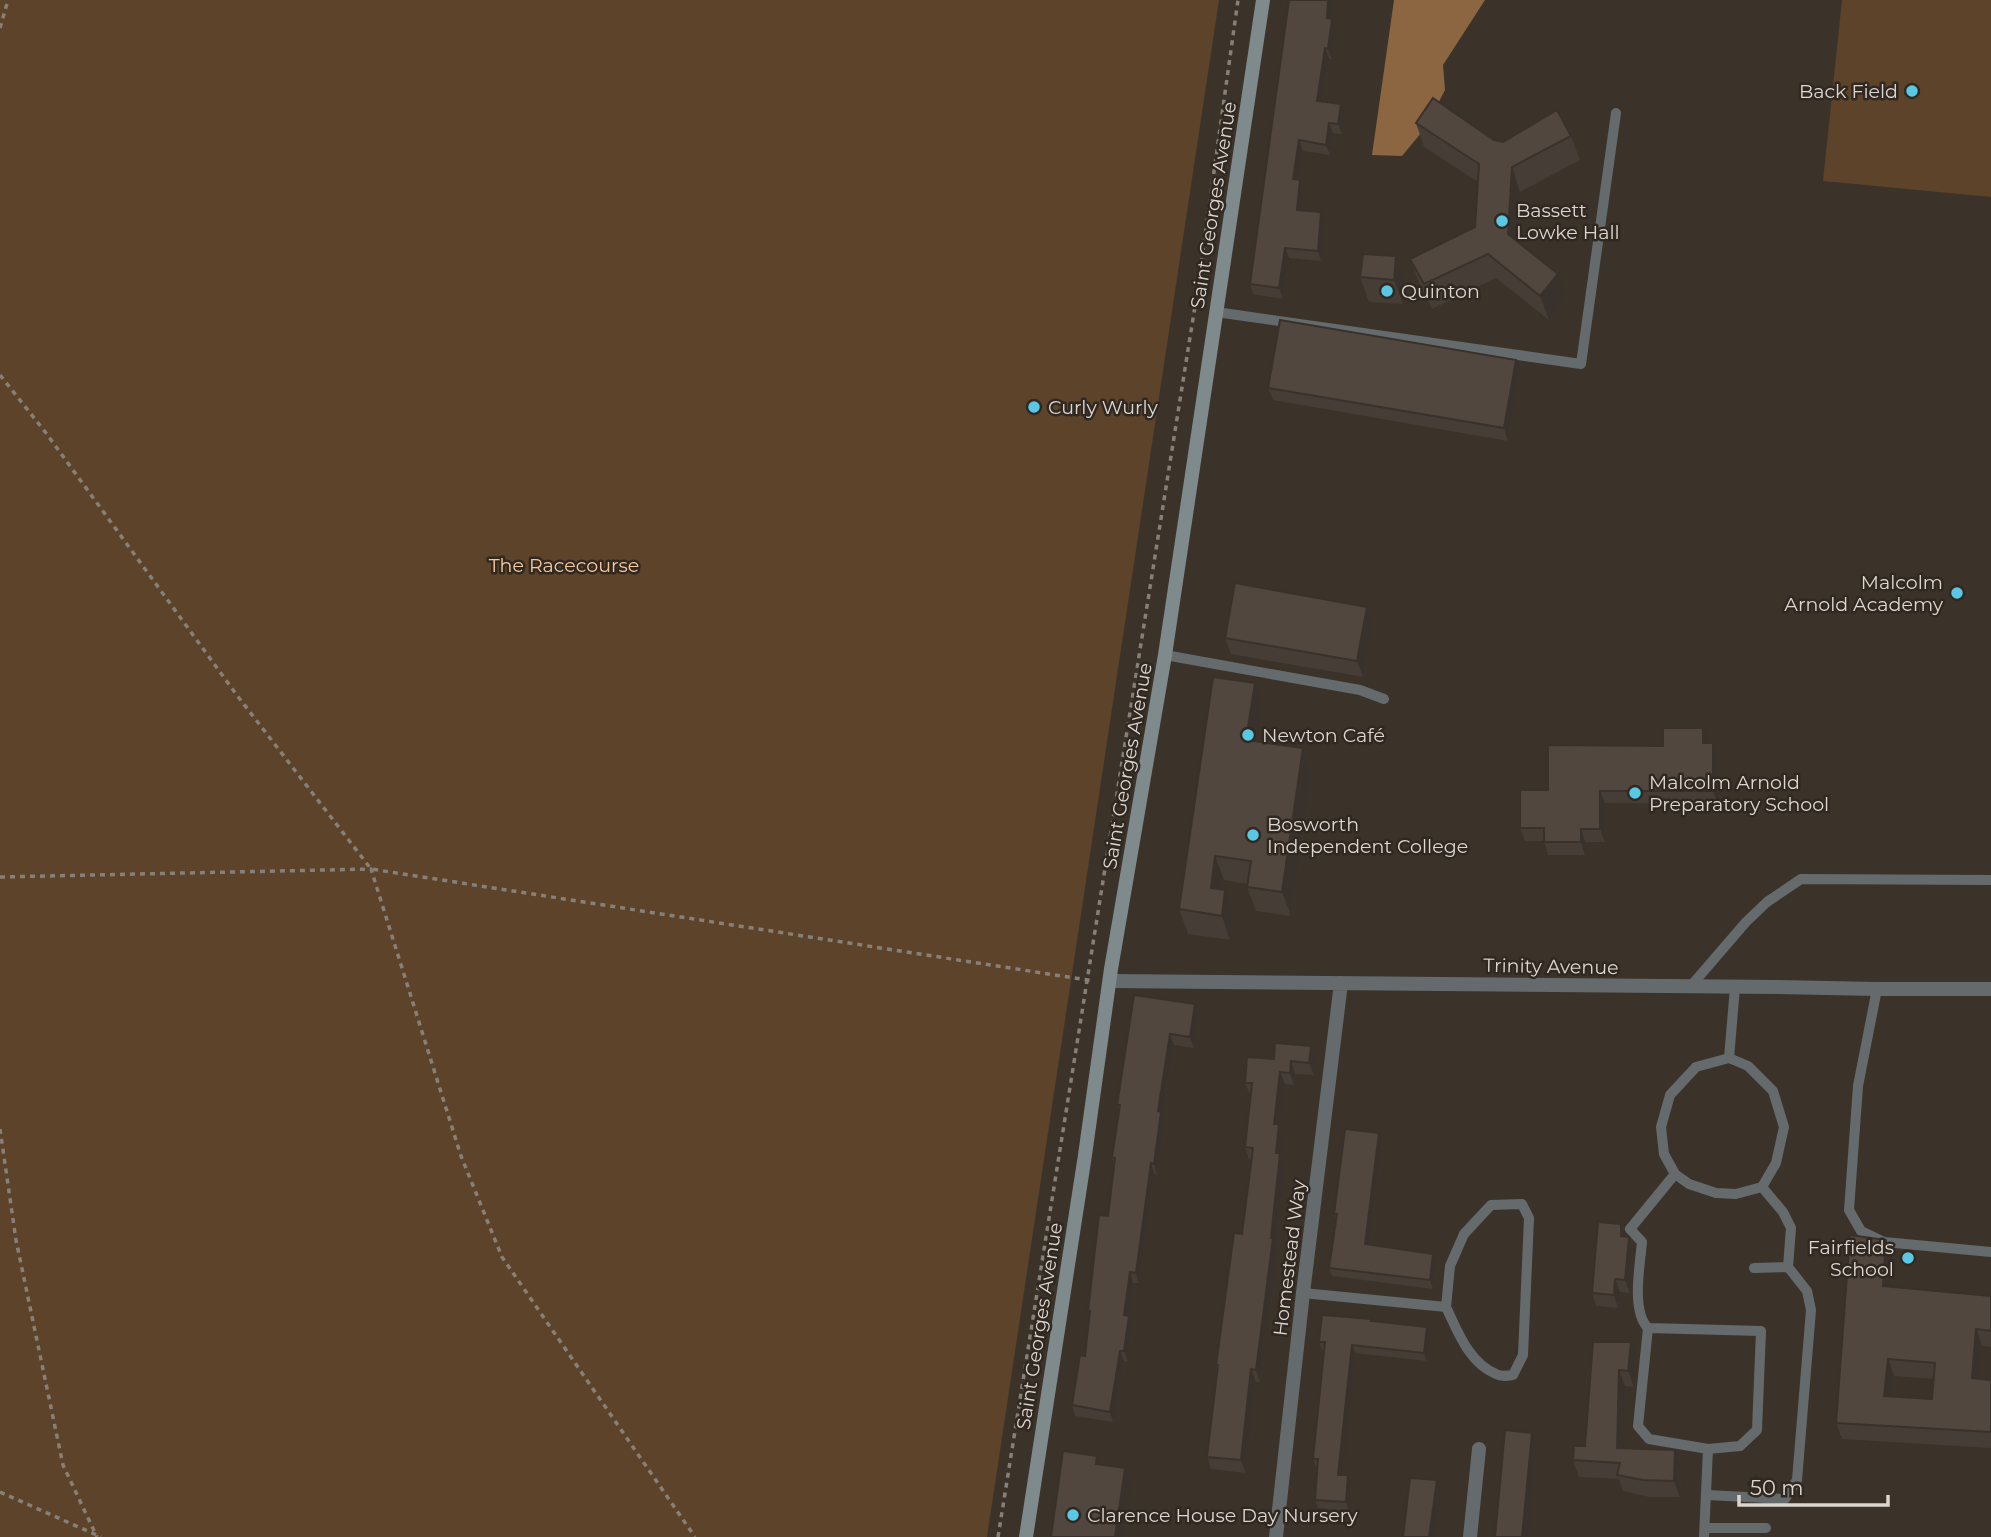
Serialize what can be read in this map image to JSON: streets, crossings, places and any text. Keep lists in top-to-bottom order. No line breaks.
{"streets":{"street":["Saint Georges Avenue","Trinity Avenue","Homestead Way"]},"crossings":[["Saint Georges Avenue","Trinity Avenue"],["Trinity Avenue","Homestead Way"]],"parks":["The Racecourse"],"places":["Back Field","Bassett Lowke Hall","Quinton","Curly Wurly","Malcolm Arnold Academy","Newton Café","Malcolm Arnold Preparatory School","Bosworth Independent College","Fairfields School","Clarence House Day Nursery"],"scale_bar":"50 m"}
